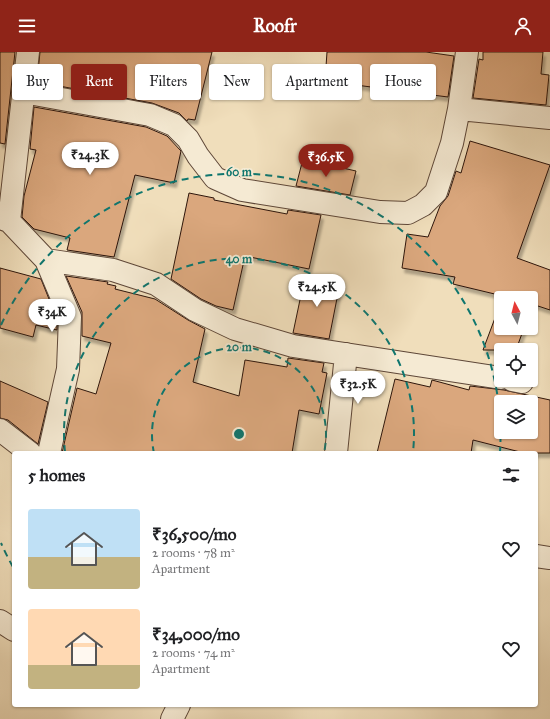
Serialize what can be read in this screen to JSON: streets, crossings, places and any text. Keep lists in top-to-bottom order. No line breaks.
{"north":"top","page":{"header":"Roofr","chip":["Buy","Rent","Filters","New","Apartment","House"],"price":["₹24.3K","₹36.5K","₹24.5K","₹34K","₹32.5K"],"heading":"5 homes","list":[{"name":"₹36,500/mo","note":"2 rooms · 78 m² · Apartment"},{"name":"₹34,000/mo","note":"2 rooms · 74 m² · Apartment"}]},"rings":["60 m","40 m","20 m"]}
